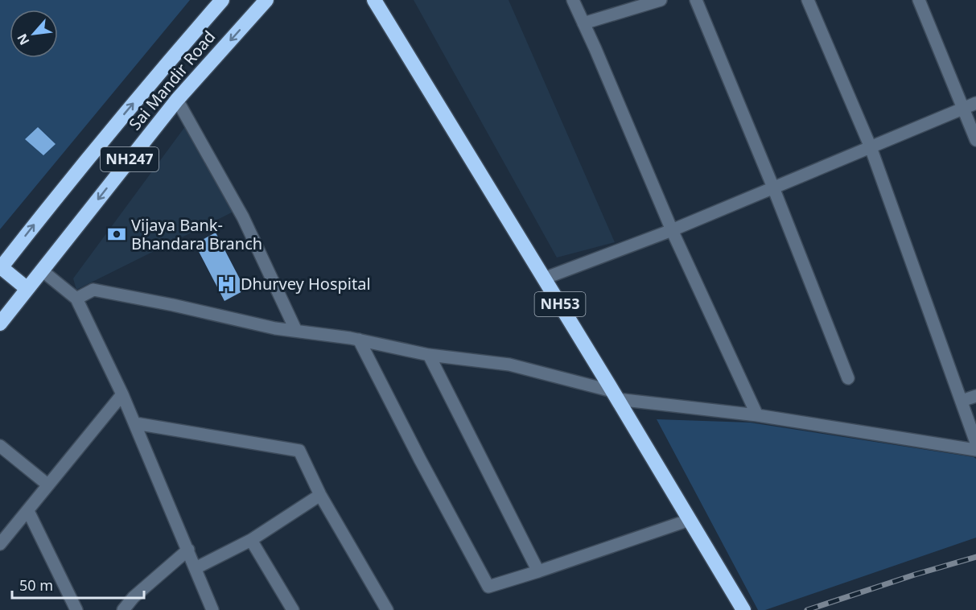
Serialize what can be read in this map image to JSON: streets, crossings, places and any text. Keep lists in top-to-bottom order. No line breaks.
{"streets":{"highway":["Sai Mandir Road","NH247","NH53"]},"crossings":[["Sai Mandir Road","NH247"]],"places":{"bank":["Vijaya Bank- Bhandara Branch"],"hospital":["Dhurvey Hospital"]},"scale_bar":"50 m","north":"bottom left"}
